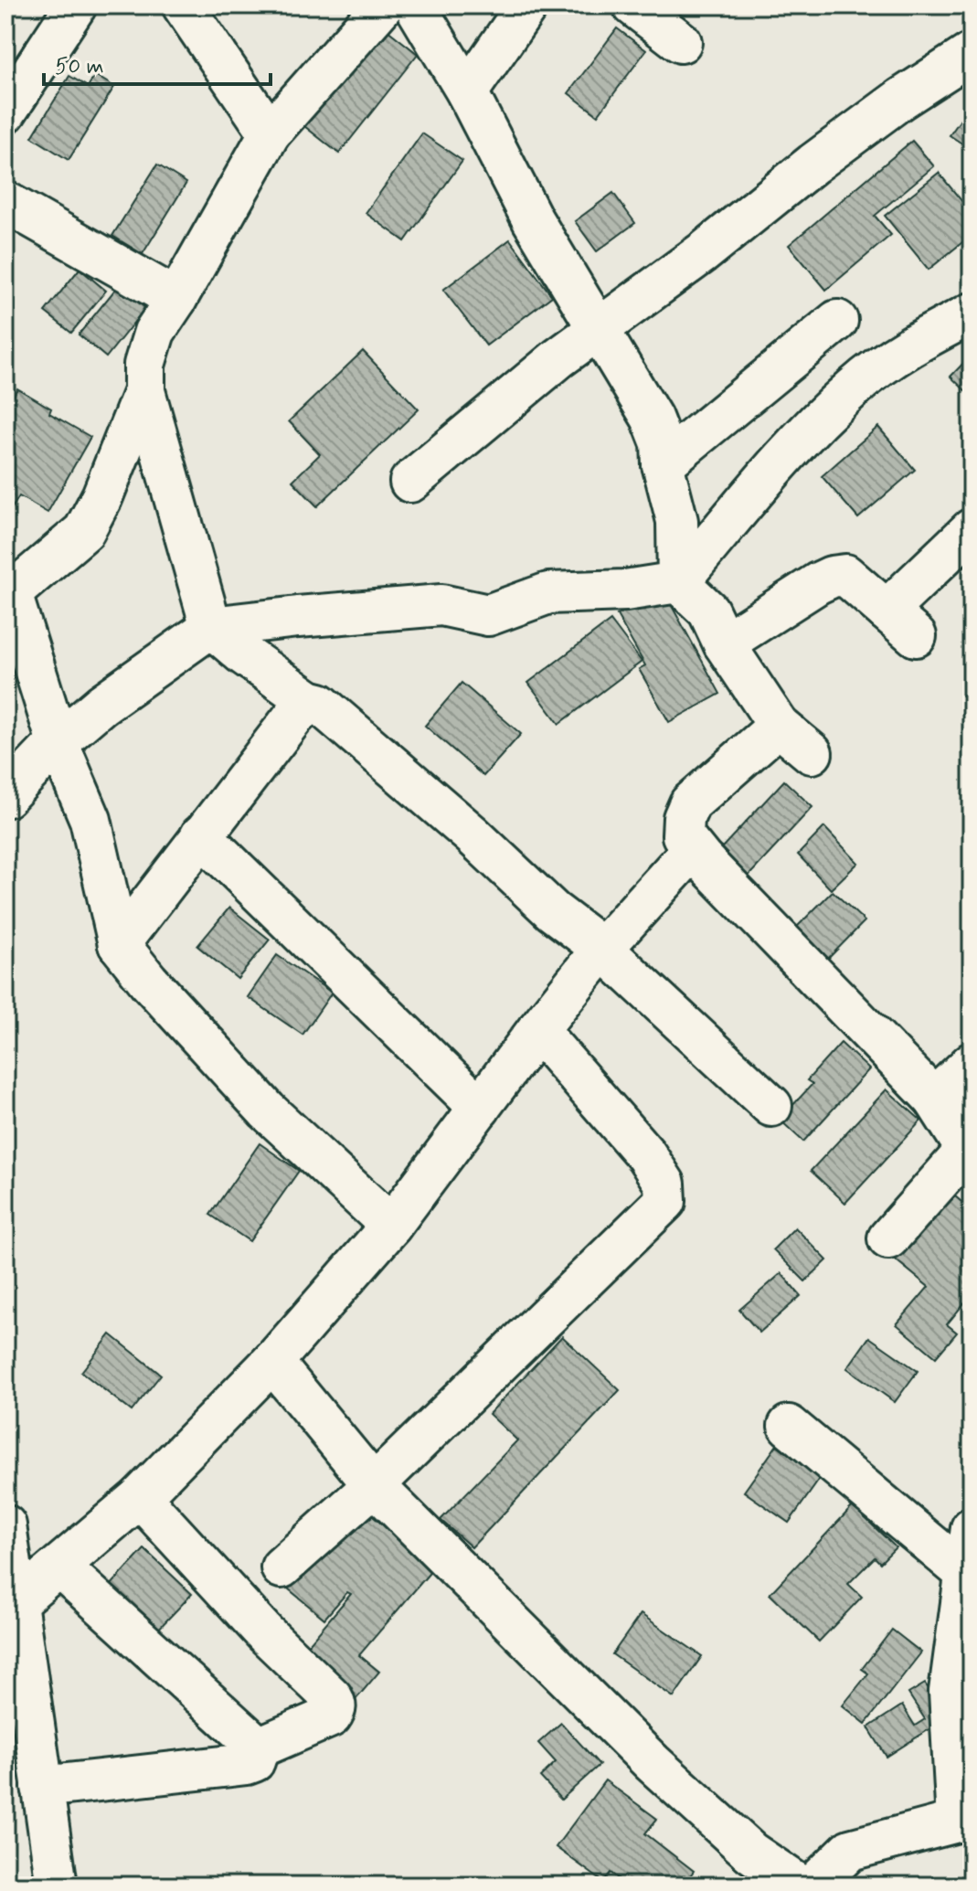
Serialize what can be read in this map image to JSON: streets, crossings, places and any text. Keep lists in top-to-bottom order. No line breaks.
{"scale_bar":"50 m"}
